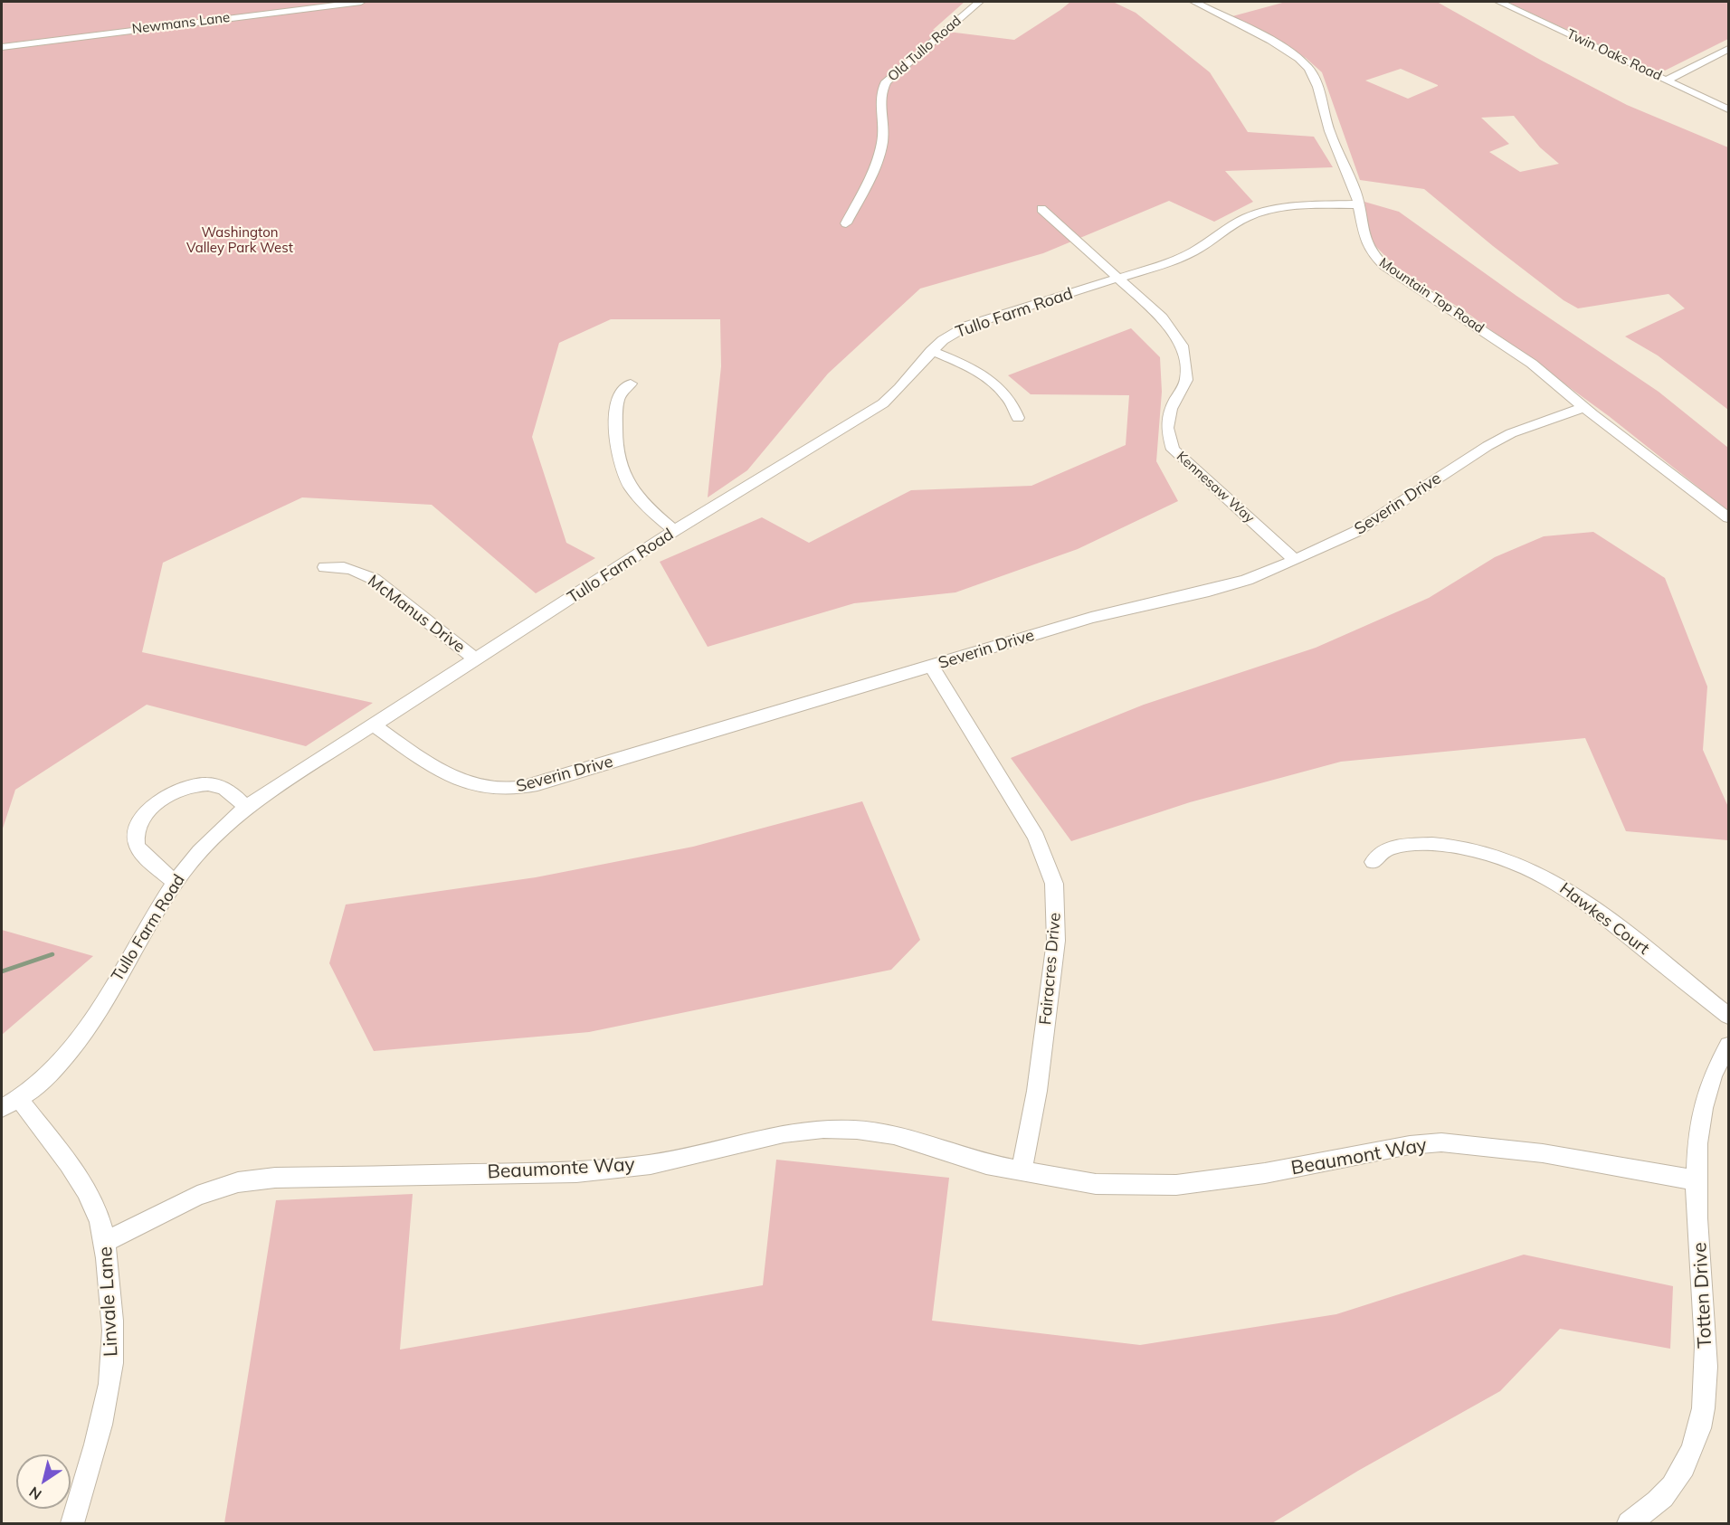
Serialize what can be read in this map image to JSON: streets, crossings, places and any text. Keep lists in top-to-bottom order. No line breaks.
{"streets":{"street":["Newmans Lane","Old Tullo Road","Twin Oaks Road","Mountain Top Road","Tullo Farm Road","Kennesaw Way","Severin Drive","McManus Drive","Hawkes Court","Fairacres Drive","Beaumont Way","Beaumonte Way","Totten Drive","Linvale Lane"]},"crossings":[["Mountain Top Road","Tullo Farm Road"],["Mountain Top Road","Severin Drive"],["Tullo Farm Road","Kennesaw Way"],["Tullo Farm Road","Severin Drive"],["Tullo Farm Road","McManus Drive"],["Tullo Farm Road","Linvale Lane"],["Kennesaw Way","Severin Drive"],["Severin Drive","Fairacres Drive"],["Fairacres Drive","Beaumont Way"],["Fairacres Drive","Beaumonte Way"],["Beaumont Way","Beaumonte Way"],["Beaumont Way","Totten Drive"],["Beaumonte Way","Linvale Lane"]],"parks":["Washington Valley Park West"],"north":"bottom left"}
